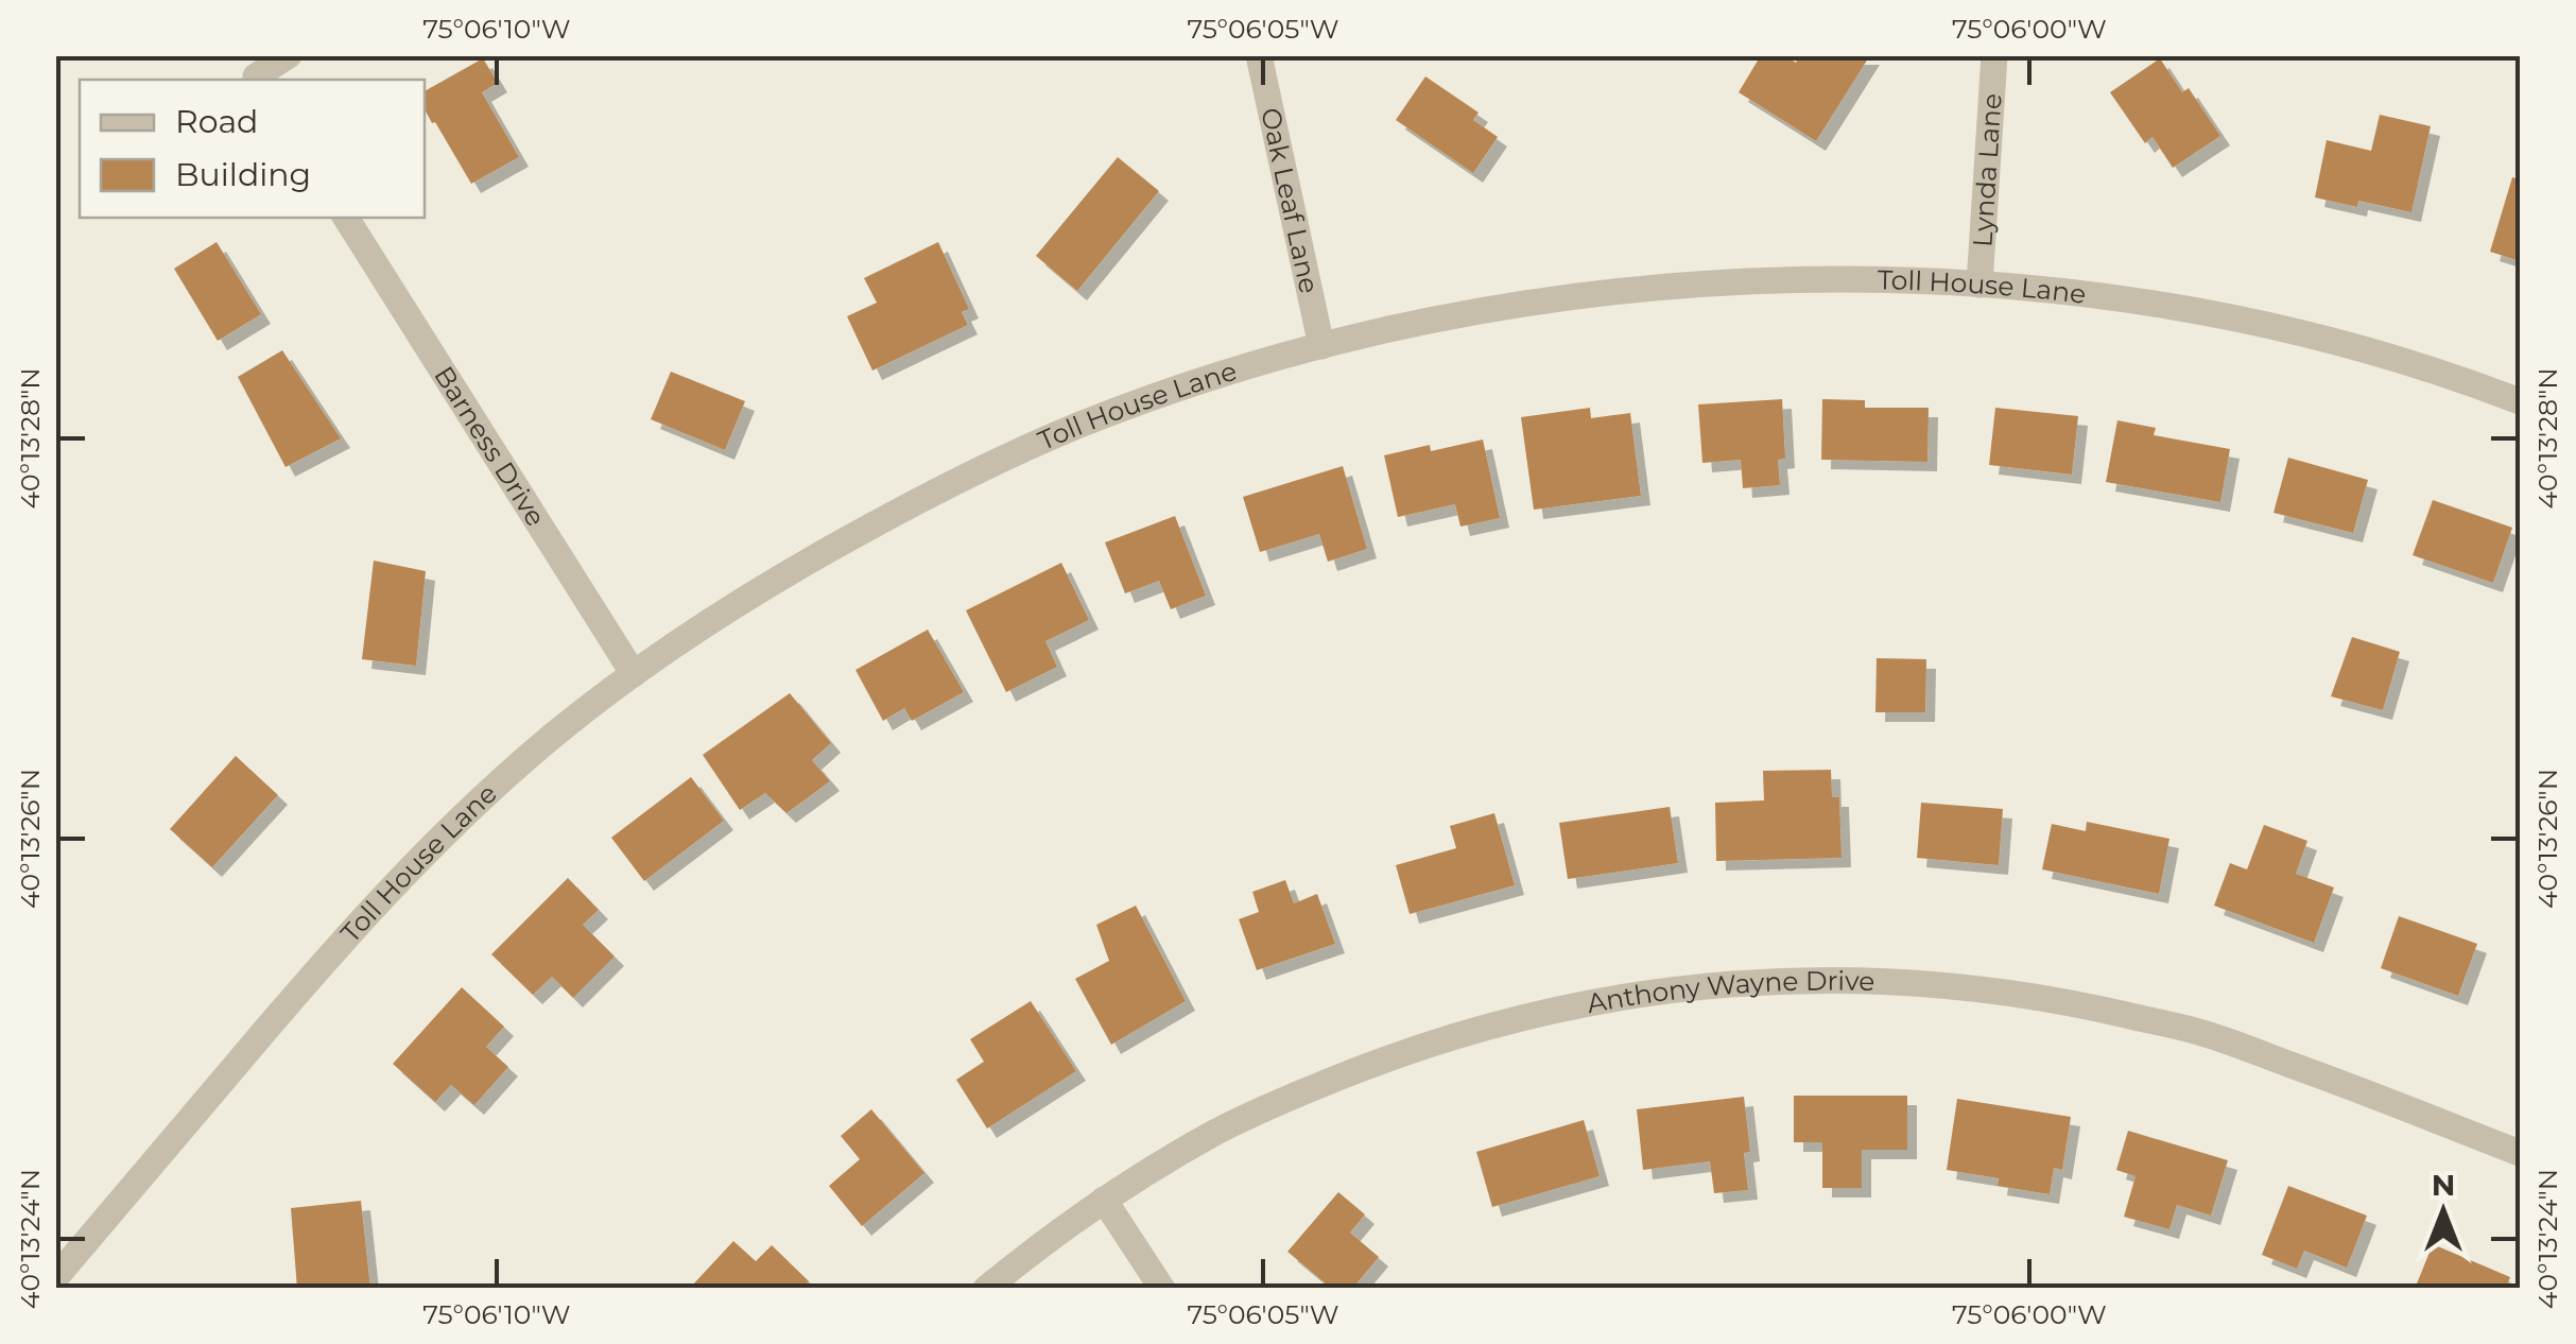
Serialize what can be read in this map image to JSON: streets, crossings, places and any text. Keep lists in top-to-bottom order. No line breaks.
{"streets":{"street":["Lynda Lane","Oak Leaf Lane","Toll House Lane","Barness Drive","Anthony Wayne Drive"]},"crossings":[["Lynda Lane","Toll House Lane"],["Oak Leaf Lane","Toll House Lane"],["Toll House Lane","Barness Drive"]],"legend":["Road","Building"],"north":"top","coordinates":["75°06'10\"W","75°06'05\"W","75°06'00\"W","40°13'28\"N","40°13'26\"N","40°13'24\"N"]}
